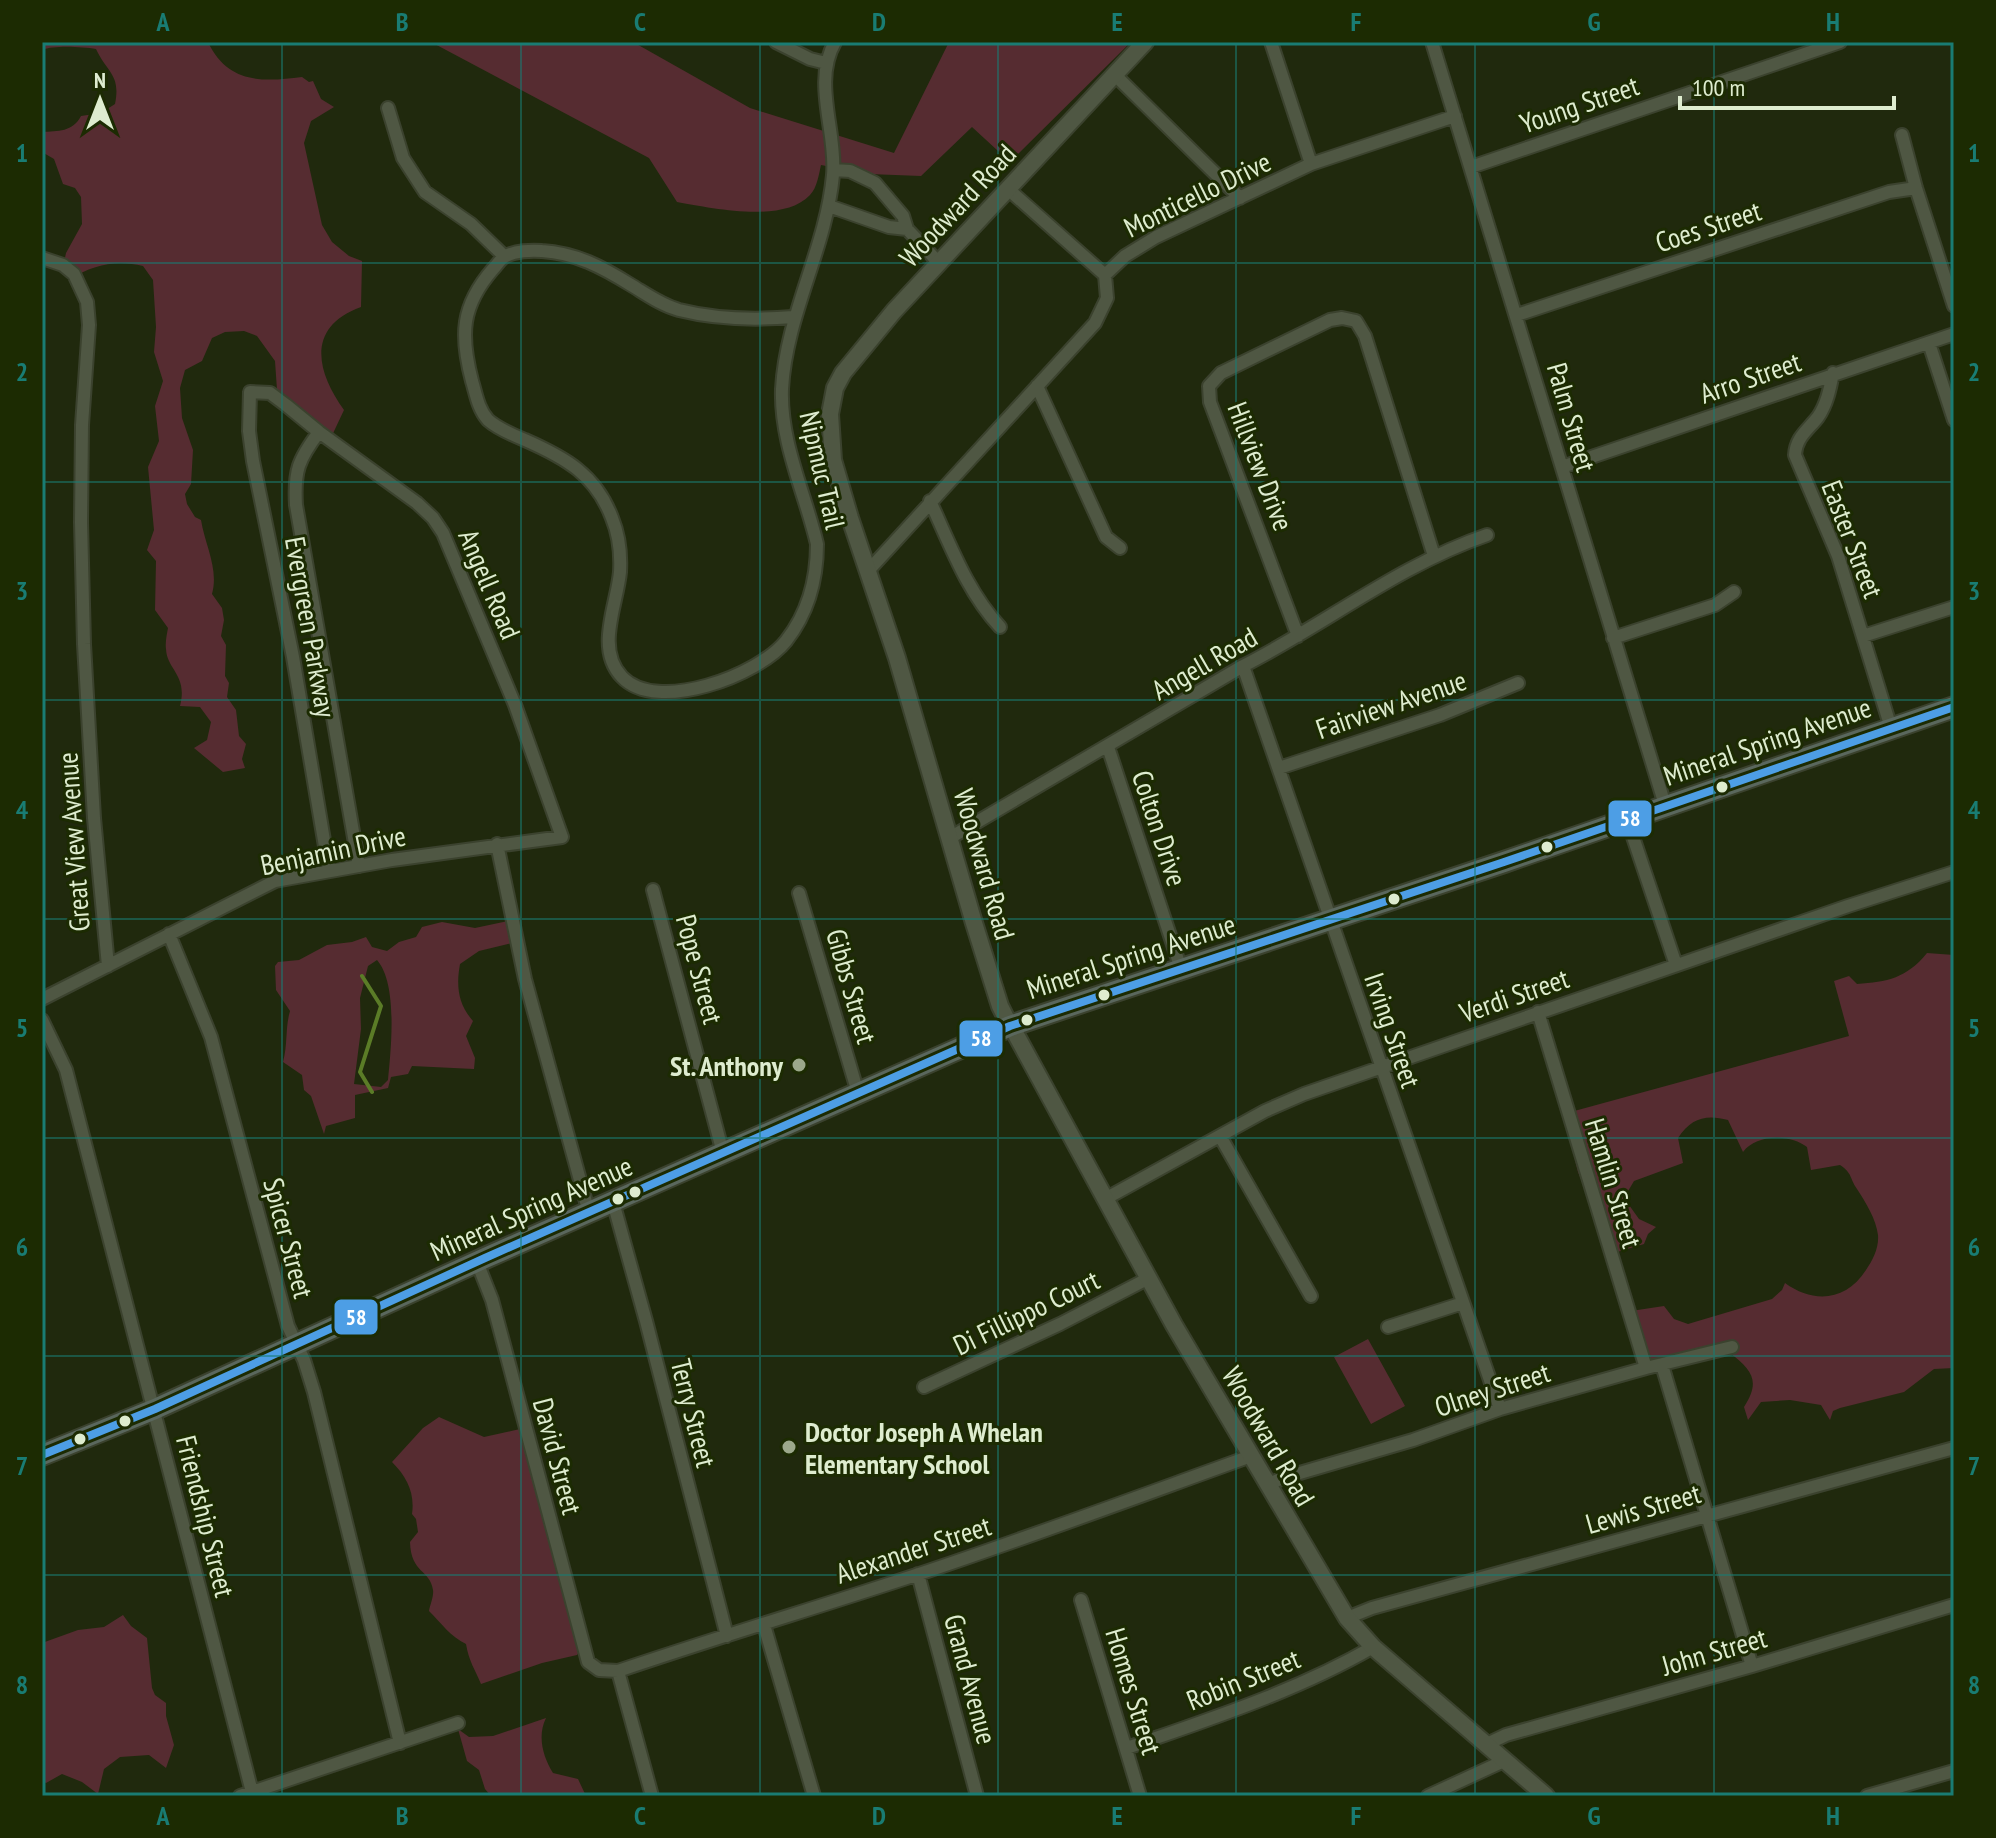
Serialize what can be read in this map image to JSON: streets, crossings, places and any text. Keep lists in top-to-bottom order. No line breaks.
{"streets":{"main road":["Mineral Spring Avenue"],"street":["Young Street","Monticello Drive","Woodward Road","Coes Street","Arro Street","Palm Street","Hillview Drive","Nipmuc Trail","Easter Street","Angell Road","Evergreen Parkway","Fairview Avenue","Colton Drive","Great View Avenue","Benjamin Drive","Pope Street","Gibbs Street","Verdi Street","Irving Street","Hamlin Street","Spicer Street","Di Fillippo Court","Olney Street","Terry Street","David Street","Lewis Street","Friendship Street","Alexander Street","John Street","Grand Avenue","Robin Street","Homes Street"]},"crossings":[["Young Street","Palm Street"],["Monticello Drive","Woodward Road"],["Monticello Drive","Palm Street"],["Woodward Road","Angell Road"],["Woodward Road","Mineral Spring Avenue"],["Woodward Road","Verdi Street"],["Woodward Road","Di Fillippo Court"],["Woodward Road","Olney Street"],["Woodward Road","Lewis Street"],["Woodward Road","Alexander Street"],["Woodward Road","John Street"],["Woodward Road","Robin Street"],["Coes Street","Palm Street"],["Arro Street","Palm Street"],["Arro Street","Easter Street"],["Palm Street","Mineral Spring Avenue"],["Hillview Drive","Angell Road"],["Easter Street","Mineral Spring Avenue"],["Angell Road","Evergreen Parkway"],["Angell Road","Colton Drive"],["Angell Road","Benjamin Drive"],["Angell Road","Irving Street"],["Evergreen Parkway","Benjamin Drive"],["Fairview Avenue","Irving Street"],["Mineral Spring Avenue","Colton Drive"],["Mineral Spring Avenue","Pope Street"],["Mineral Spring Avenue","Gibbs Street"],["Mineral Spring Avenue","Irving Street"],["Mineral Spring Avenue","Spicer Street"],["Mineral Spring Avenue","Terry Street"],["Mineral Spring Avenue","David Street"],["Mineral Spring Avenue","Friendship Street"],["Great View Avenue","Benjamin Drive"],["Benjamin Drive","Spicer Street"],["Verdi Street","Irving Street"],["Verdi Street","Hamlin Street"],["Irving Street","Olney Street"],["Hamlin Street","Olney Street"],["Terry Street","Alexander Street"],["David Street","Alexander Street"],["Alexander Street","Grand Avenue"],["Robin Street","Homes Street"]],"places":["St. Anthony","Doctor Joseph A Whelan Elementary School"],"lines":["transit line 58"],"scale_bar":"100 m","north":"top","grid":{"columns":["A","B","C","D","E","F","G","H"],"rows":["1","2","3","4","5","6","7","8"]}}
